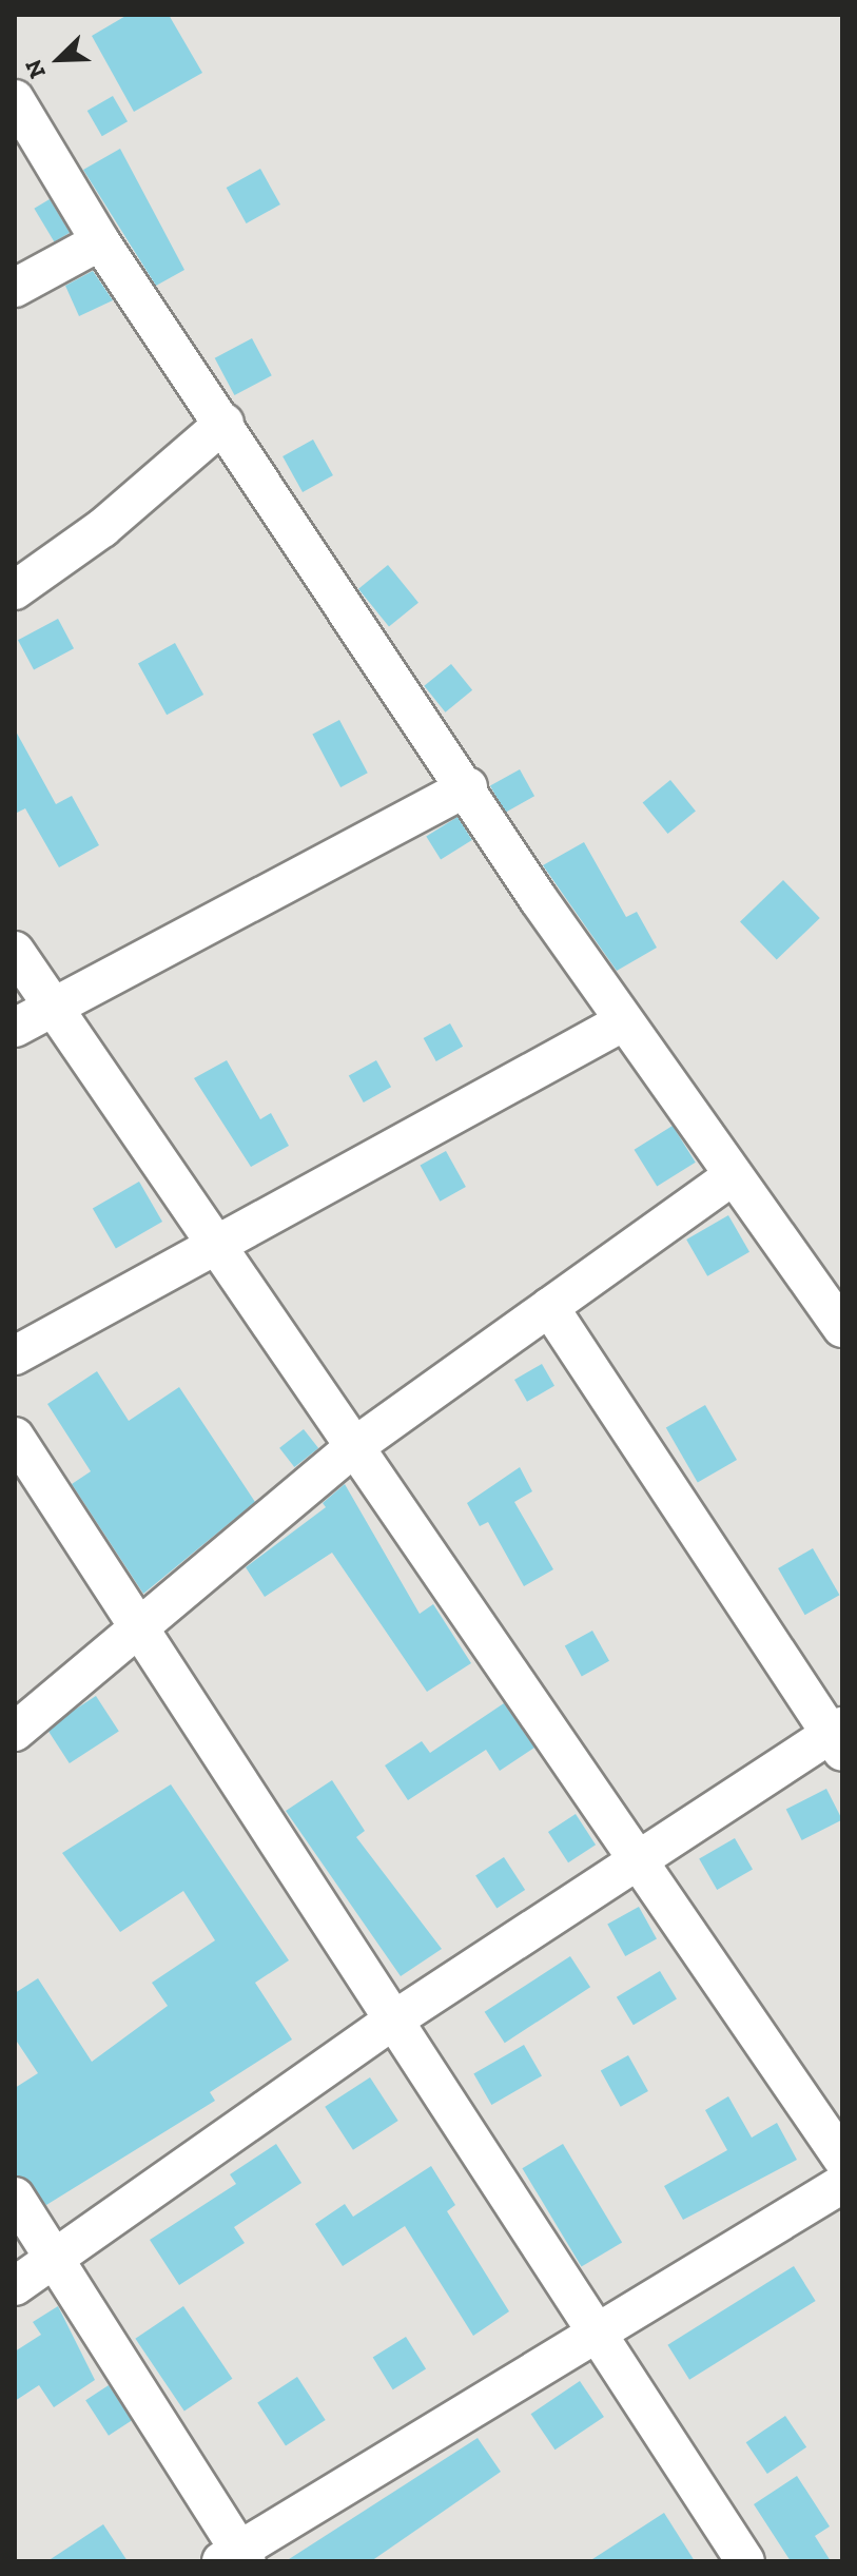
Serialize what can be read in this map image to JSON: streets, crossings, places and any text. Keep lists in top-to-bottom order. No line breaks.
{"north":"bottom left"}
